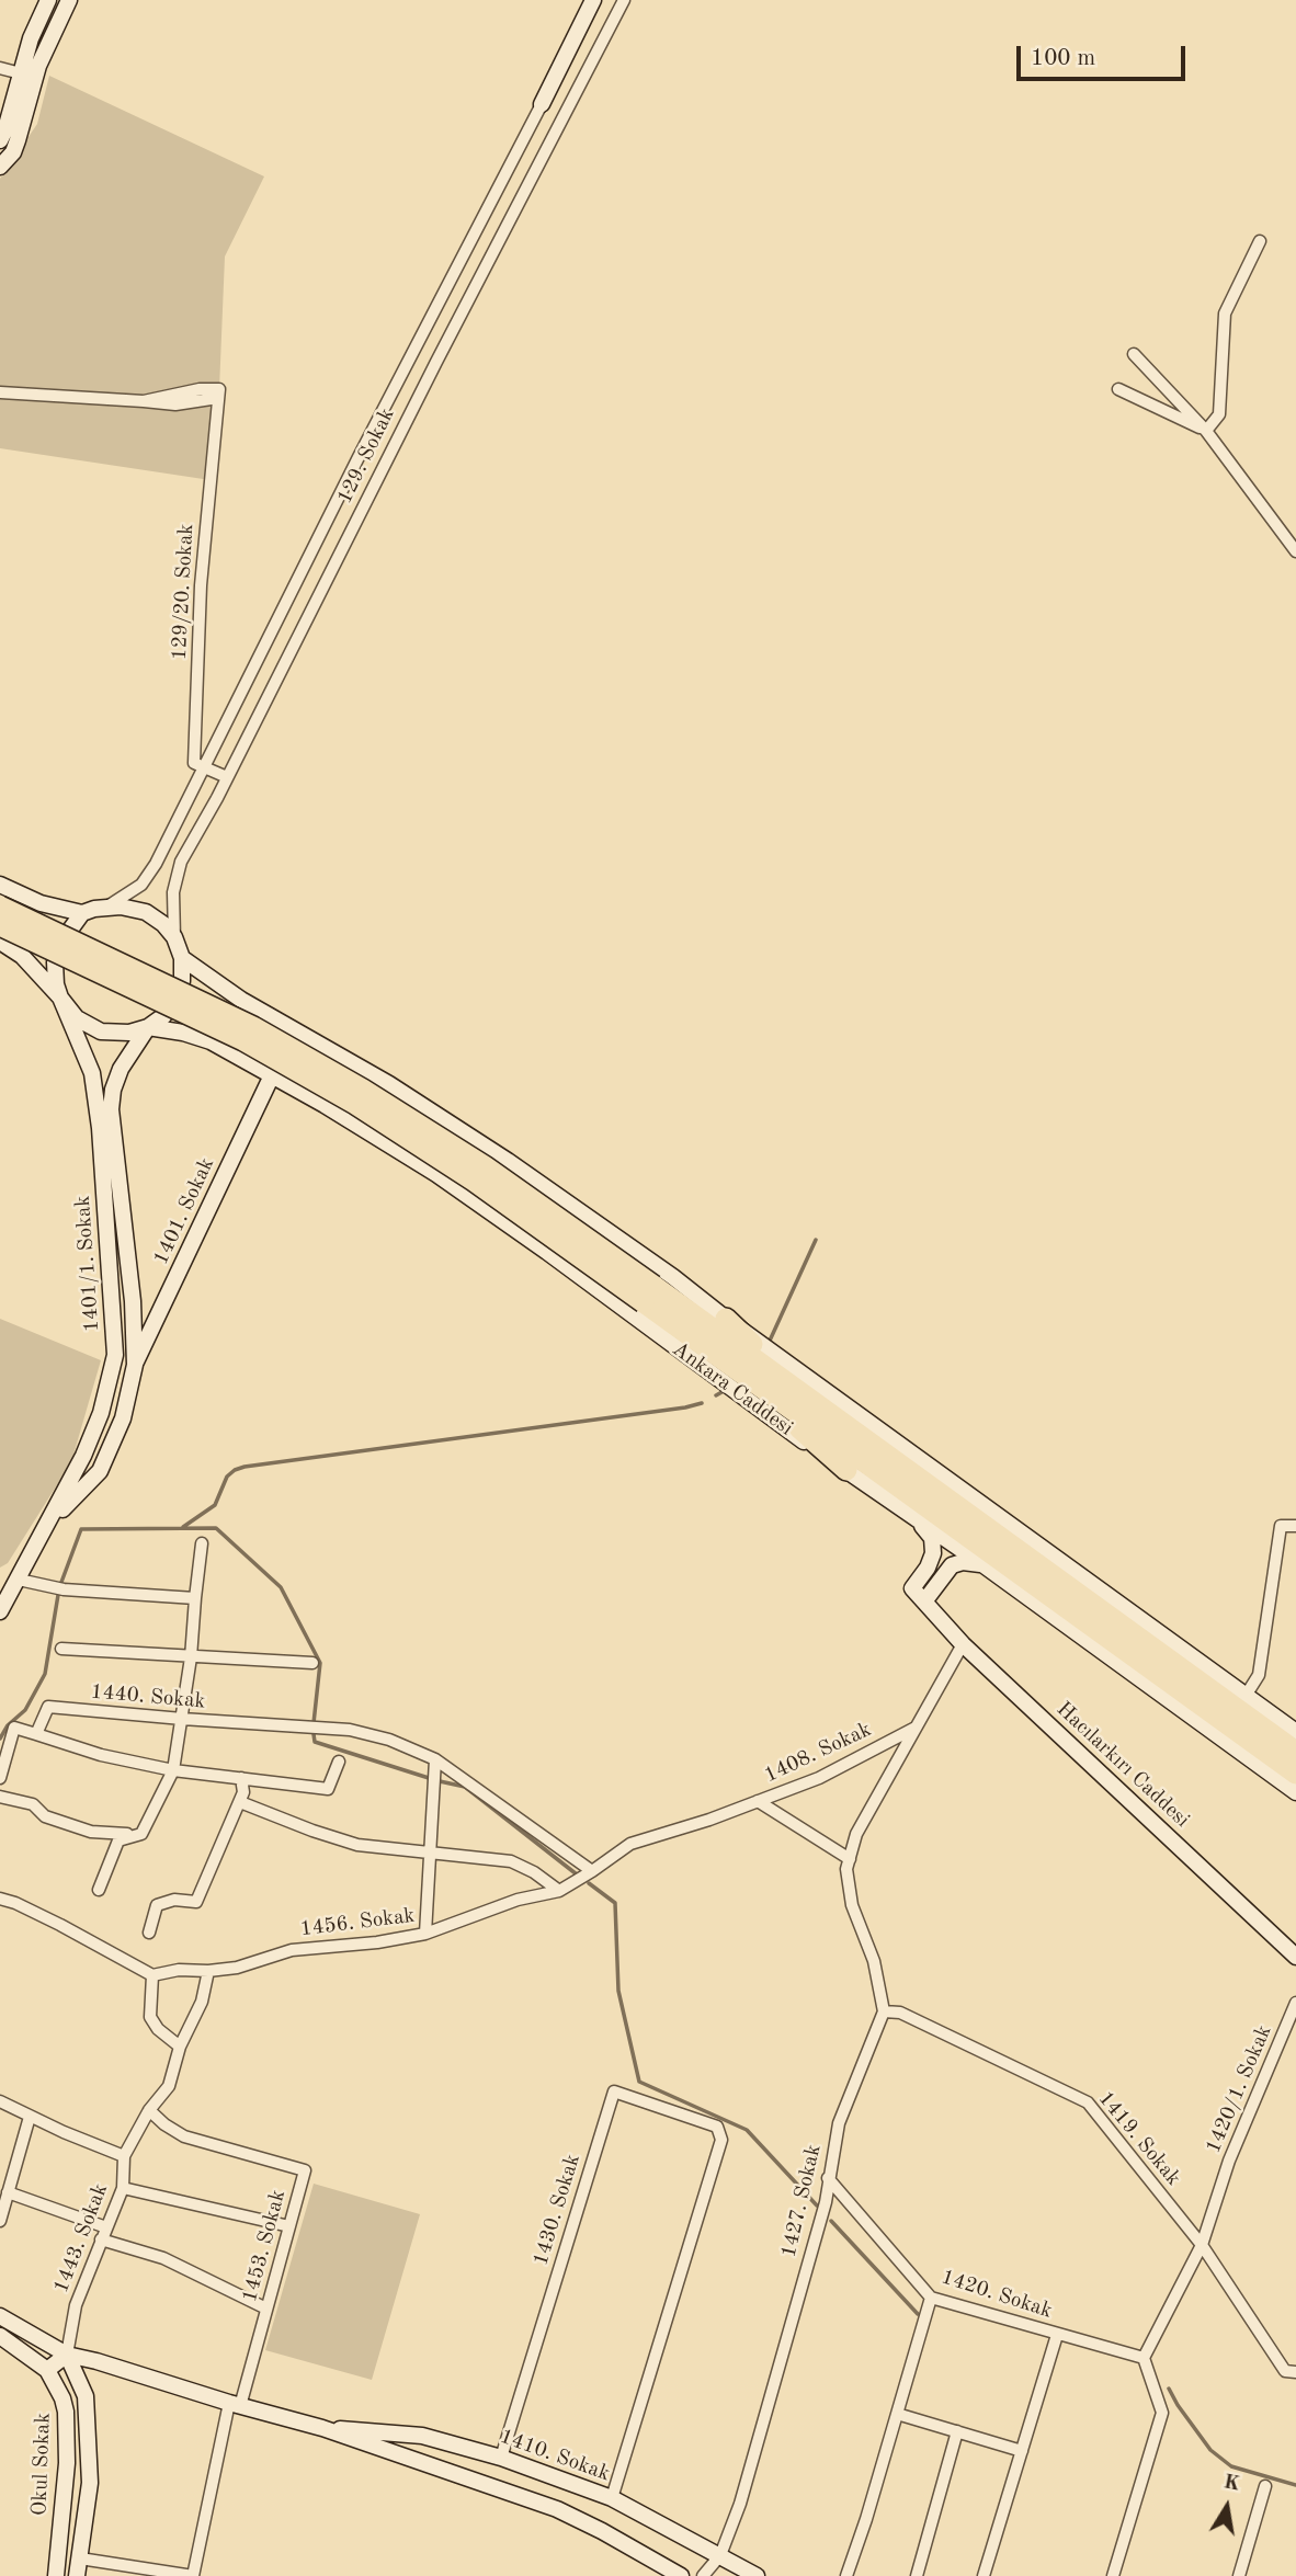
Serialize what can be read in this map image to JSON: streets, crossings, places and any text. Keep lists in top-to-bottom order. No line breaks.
{"streets":{"highway":["Ankara Caddesi"],"main road":["129. Sokak","1401. Sokak","1401/1. Sokak","Hacılarkırı Caddesi","1410. Sokak","Okul Sokak"],"street":["129/20. Sokak","1440. Sokak","1408. Sokak","1456. Sokak","1420/1. Sokak","1419. Sokak","1427. Sokak","1430. Sokak","1443. Sokak","1453. Sokak","1420. Sokak"]},"crossings":[["129. Sokak","129/20. Sokak"],["129. Sokak","1401/1. Sokak"],["129. Sokak","Ankara Caddesi"],["1401. Sokak","1401/1. Sokak"],["1401. Sokak","Ankara Caddesi"],["1401/1. Sokak","Ankara Caddesi"],["Ankara Caddesi","Hacılarkırı Caddesi"],["1440. Sokak","1456. Sokak"],["1408. Sokak","Hacılarkırı Caddesi"],["1408. Sokak","1456. Sokak"],["1456. Sokak","1443. Sokak"],["1420/1. Sokak","1419. Sokak"],["1420/1. Sokak","1420. Sokak"],["1419. Sokak","1427. Sokak"],["1427. Sokak","1420. Sokak"],["1427. Sokak","1410. Sokak"],["1430. Sokak","1410. Sokak"],["1443. Sokak","1453. Sokak"],["1443. Sokak","1410. Sokak"],["1443. Sokak","Okul Sokak"],["1453. Sokak","1410. Sokak"],["1410. Sokak","Okul Sokak"]],"scale_bar":"100 m","north":"top"}
